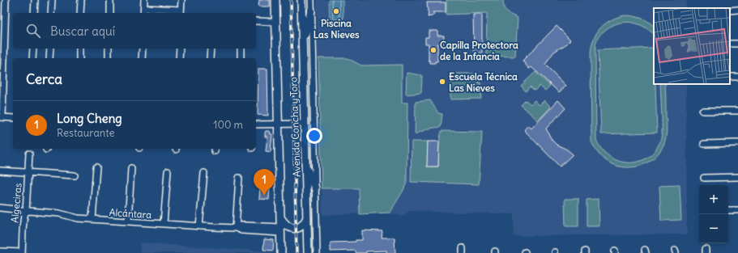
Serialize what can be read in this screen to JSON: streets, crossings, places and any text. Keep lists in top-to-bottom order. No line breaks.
{"streets":{"main road":["Avenida Concha y Toro"],"street":["Algeciras","Alcántara"]},"crossings":[["Avenida Concha y Toro","Alcántara"],["Algeciras","Alcántara"]],"places":["Piscina Las Nieves","Capilla Protectora de la Infancia","Escuela Técnica Las Nieves"],"page":{"search":"Buscar aquí","heading":"Cerca","list":[{"mark":"1","name":"Long Cheng","note":"Restaurante","value":"100 m"}],"pins":"1","map_buttons":["+","−"]}}
